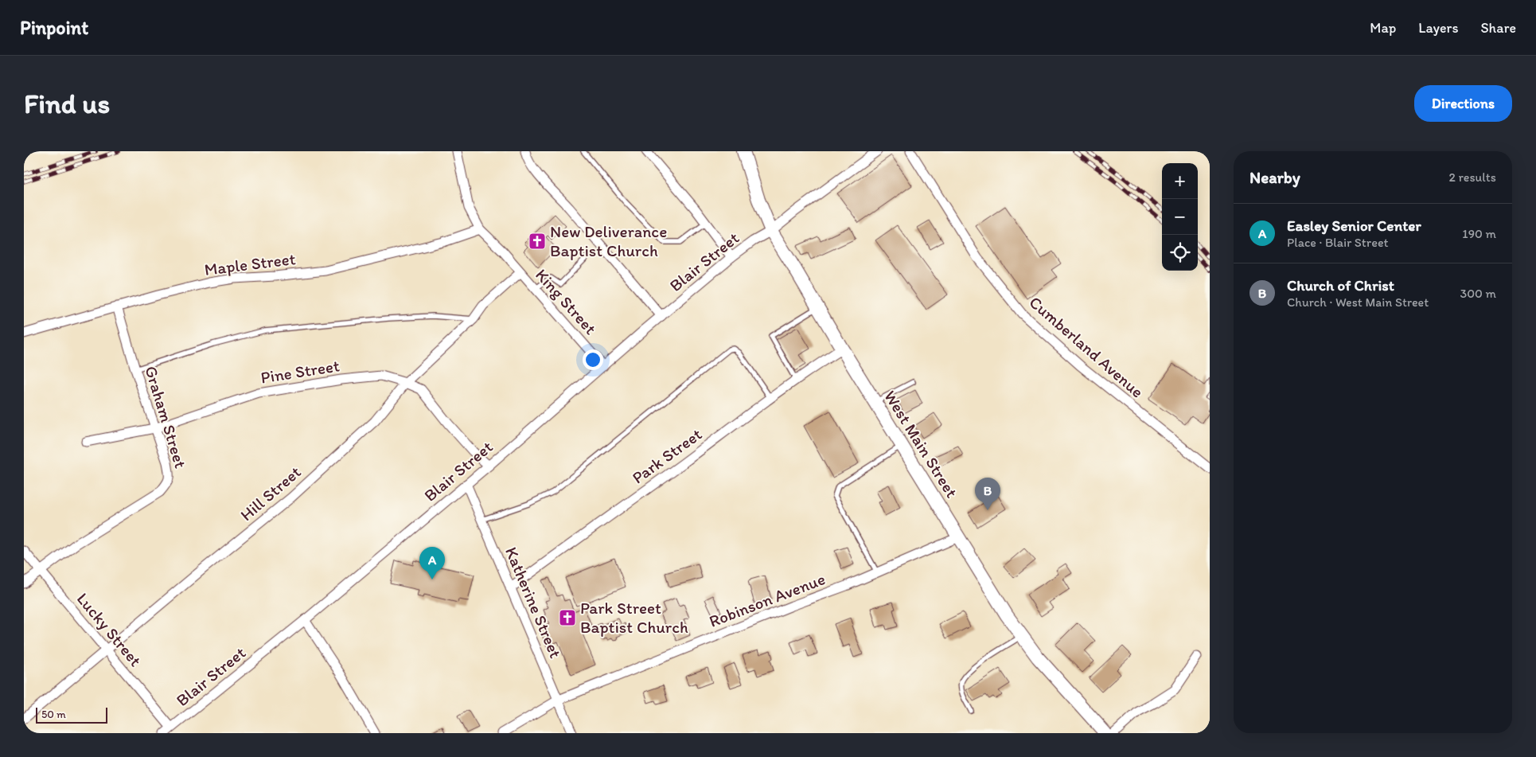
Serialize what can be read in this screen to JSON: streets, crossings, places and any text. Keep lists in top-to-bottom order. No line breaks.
{"streets":{"main road":["West Main Street"],"street":["Blair Street","Maple Street","King Street","Cumberland Avenue","Pine Street","Graham Street","Park Street","Hill Street","Robinson Avenue","Katherine Street","Lucky Street"]},"crossings":[["Blair Street","King Street"],["Blair Street","Pine Street"],["Blair Street","West Main Street"],["Blair Street","Katherine Street"],["Blair Street","Lucky Street"],["Maple Street","King Street"],["Maple Street","Graham Street"],["King Street","Hill Street"],["Pine Street","Graham Street"],["Pine Street","Hill Street"],["Graham Street","Lucky Street"],["West Main Street","Park Street"],["West Main Street","Robinson Avenue"],["Park Street","Katherine Street"],["Hill Street","Lucky Street"],["Robinson Avenue","Katherine Street"]],"places":{"church":["New Deliverance Baptist Church","Park Street Baptist Church"]},"scale_bar":"50 m","page":{"header":"Pinpoint","nav":["Map","Layers","Share"],"buttons":"Directions","title":"Find us","heading":["Nearby","2 results"],"map_buttons":["+","−"],"list":[{"mark":"A","name":"Easley Senior Center","note":"Place · Blair Street","value":"190 m"},{"mark":"B","name":"Church of Christ","note":"Church · West Main Street","value":"300 m"}],"pins":["B","A"],"scale":"50 m"}}
